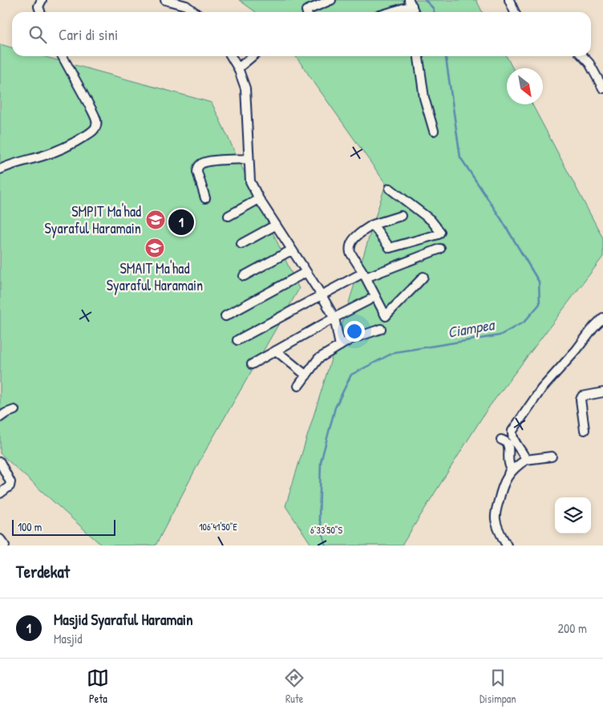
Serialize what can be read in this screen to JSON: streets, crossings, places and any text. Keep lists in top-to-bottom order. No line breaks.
{"water":["Ciampea"],"places":{"school or university":["SMPIT Ma'had Syaraful Haramain","SMAIT Ma'had Syaraful Haramain"]},"scale_bar":"100 m","north":"bottom right","page":{"search":"Cari di sini","pins":"1","scale":"100 m","heading":"Terdekat","list":[{"mark":"1","name":"Masjid Syaraful Haramain","note":"Masjid","value":"200 m"}],"nav":["Peta","Rute","Disimpan"]},"coordinates":["106°41'50\"E","6°33'50\"S"]}
